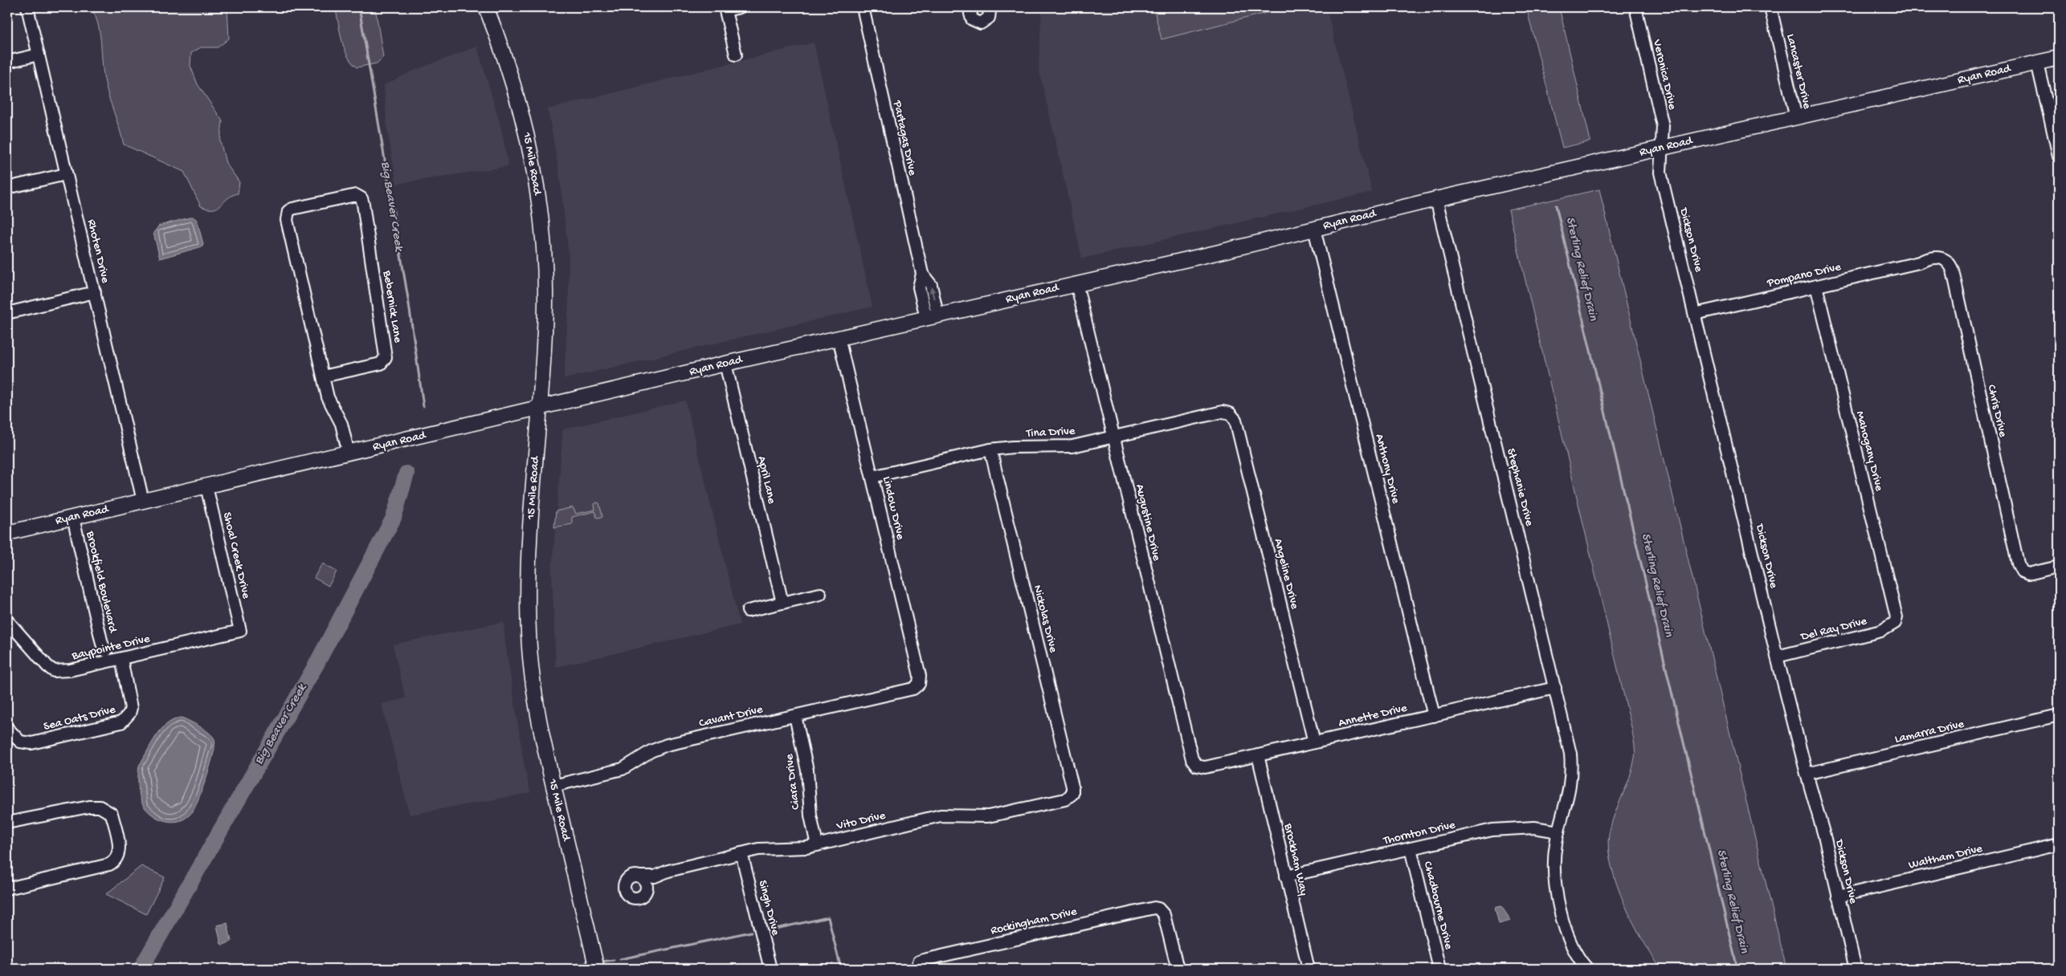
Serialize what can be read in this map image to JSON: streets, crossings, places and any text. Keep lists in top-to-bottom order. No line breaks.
{"streets":{"main road":["Ryan Road","15 Mile Road"],"street":["Lancaster Drive","Veronica Drive","Partagas Drive","Dickson Drive","Rhoten Drive","Pompano Drive","Bebernick Lane","Chris Drive","Tina Drive","Mahogany Drive","Anthony Drive","April Lane","Stephanie Drive","Lindow Drive","Augustine Drive","Shoal Creek Drive","Angeline Drive","Brookfield Boulevard","Nickolas Drive","Del Ray Drive","Baypointe Drive","Annette Drive","Cavant Drive","Sea Oats Drive","Lamarra Drive","Ciara Drive","Vito Drive","Thornton Drive","Waltham Drive","Brockham Way","Chadbourne Drive","Singh Drive","Rockingham Drive"]},"crossings":[["Lancaster Drive","Ryan Road"],["Veronica Drive","Ryan Road"],["Veronica Drive","Dickson Drive"],["Ryan Road","Partagas Drive"],["Ryan Road","15 Mile Road"],["Ryan Road","Dickson Drive"],["Ryan Road","Rhoten Drive"],["Ryan Road","Bebernick Lane"],["Ryan Road","Anthony Drive"],["Ryan Road","April Lane"],["Ryan Road","Stephanie Drive"],["Ryan Road","Lindow Drive"],["Ryan Road","Augustine Drive"],["Ryan Road","Shoal Creek Drive"],["Ryan Road","Brookfield Boulevard"],["15 Mile Road","Cavant Drive"],["Dickson Drive","Pompano Drive"],["Dickson Drive","Del Ray Drive"],["Dickson Drive","Lamarra Drive"],["Dickson Drive","Waltham Drive"],["Pompano Drive","Chris Drive"],["Pompano Drive","Mahogany Drive"],["Tina Drive","Lindow Drive"],["Tina Drive","Augustine Drive"],["Tina Drive","Angeline Drive"],["Tina Drive","Nickolas Drive"],["Mahogany Drive","Del Ray Drive"],["Anthony Drive","Annette Drive"],["Stephanie Drive","Annette Drive"],["Stephanie Drive","Thornton Drive"],["Lindow Drive","Cavant Drive"],["Augustine Drive","Annette Drive"],["Shoal Creek Drive","Baypointe Drive"],["Angeline Drive","Annette Drive"],["Nickolas Drive","Vito Drive"],["Baypointe Drive","Sea Oats Drive"],["Annette Drive","Brockham Way"],["Cavant Drive","Ciara Drive"],["Ciara Drive","Vito Drive"],["Vito Drive","Singh Drive"],["Thornton Drive","Brockham Way"],["Thornton Drive","Chadbourne Drive"]],"water":["Big Beaver Creek","Sterling Relief Drain"]}
